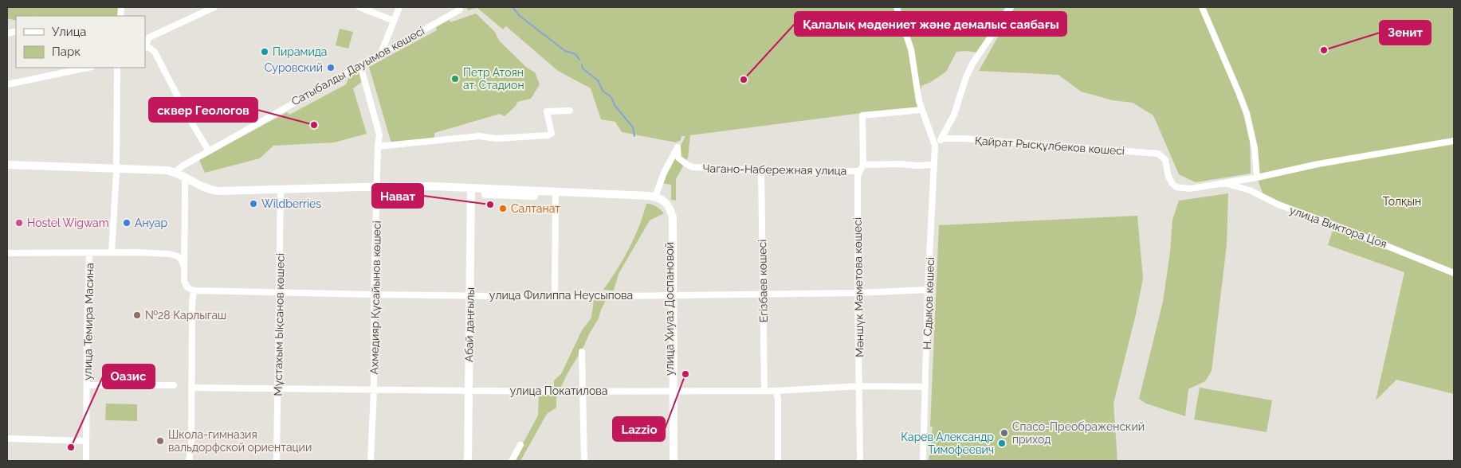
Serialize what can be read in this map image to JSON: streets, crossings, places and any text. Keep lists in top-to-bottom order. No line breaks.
{"streets":{"main road":["улица Хиуаз Доспановой","Абай даңғылы"],"street":["Сатыбалды Дауымов көшесі","Қайрат Рысқұлбеков көшесі","Чагано-Набережная улица","улица Виктора Цоя","Егізбаев көшесі","Мәншүк Мәметова көшесі","улица Филиппа Неусыпова","Ахмедияр Құсайынов көшесі","Н. Сдықов көшесі","улица Темира Масина","Мұстахым Ықсанов көшесі","улица Покатилова"]},"crossings":[["Сатыбалды Дауымов көшесі","Ахмедияр Құсайынов көшесі"],["Қайрат Рысқұлбеков көшесі","улица Виктора Цоя"],["Чагано-Набережная улица","Егізбаев көшесі"],["Чагано-Набережная улица","Мәншүк Мәметова көшесі"],["Егізбаев көшесі","улица Филиппа Неусыпова"],["Егізбаев көшесі","улица Покатилова"],["Мәншүк Мәметова көшесі","улица Филиппа Неусыпова"],["Мәншүк Мәметова көшесі","улица Покатилова"],["улица Филиппа Неусыпова","Ахмедияр Құсайынов көшесі"],["улица Филиппа Неусыпова","Н. Сдықов көшесі"],["улица Филиппа Неусыпова","улица Хиуаз Доспановой"],["улица Филиппа Неусыпова","Мұстахым Ықсанов көшесі"],["улица Филиппа Неусыпова","Абай даңғылы"],["Ахмедияр Құсайынов көшесі","улица Покатилова"],["Н. Сдықов көшесі","улица Покатилова"],["улица Хиуаз Доспановой","улица Покатилова"],["Мұстахым Ықсанов көшесі","улица Покатилова"],["Абай даңғылы","улица Покатилова"]],"parks":["Толқын"],"places":["Зенит","Пирамида","Суровский","Петр Атоян ат. Стадион","Қалалық мәдениет және демалыс саябағы","сквер Геологов","Wildberries","Нават","Салтанат","Hostel Wigwam","Ануар","№28 Карлыгаш","Lazzio","Спасо-Преображенский приход","Школа-гимназия вальдорфской ориентации","Карев Александр Тимофеевич","Оазис"],"legend":["Улица","Парк"]}
